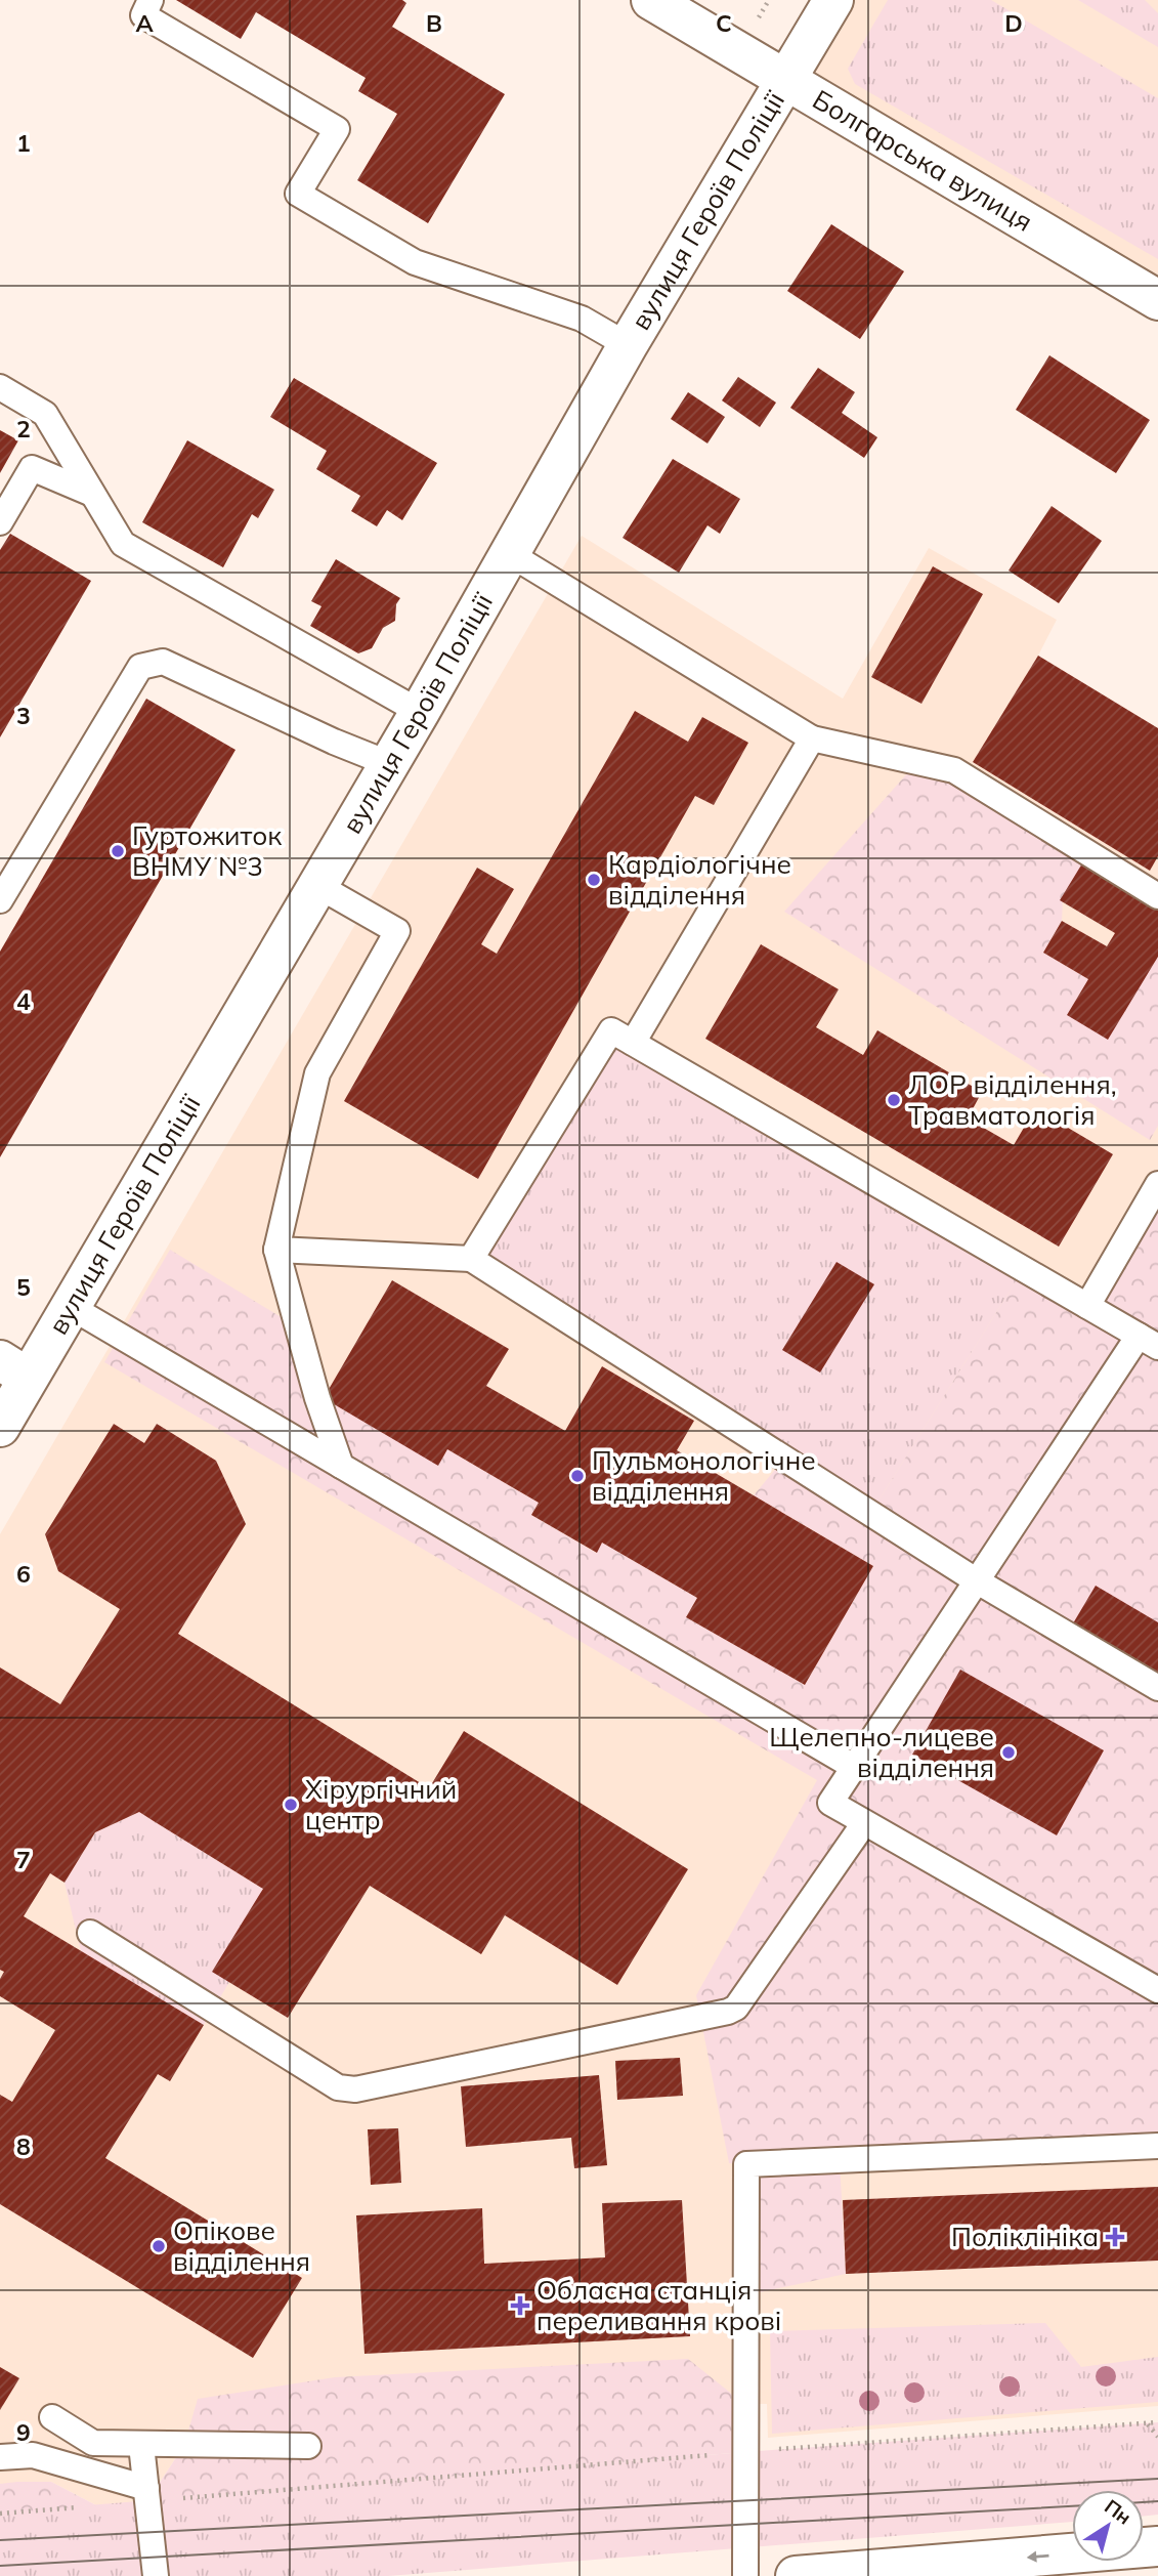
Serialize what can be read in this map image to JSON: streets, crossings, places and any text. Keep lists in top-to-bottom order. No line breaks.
{"streets":{"street":["Болгарська вулиця","вулиця Героїв Поліції"]},"crossings":[["Болгарська вулиця","вулиця Героїв Поліції"]],"places":{"other":["Гуртожиток ВНМУ №3","Кардіологічне відділення","ЛОР відділення, Травматологія","Пульмонологічне відділення","Щелепно-лицеве відділення","Хірургічний центр","Опікове відділення"],"health":["Поліклініка","Обласна станція переливання крові"]},"north":"top right","grid":{"columns":["A","B","C","D"],"rows":["1","2","3","4","5","6","7","8","9"]}}
